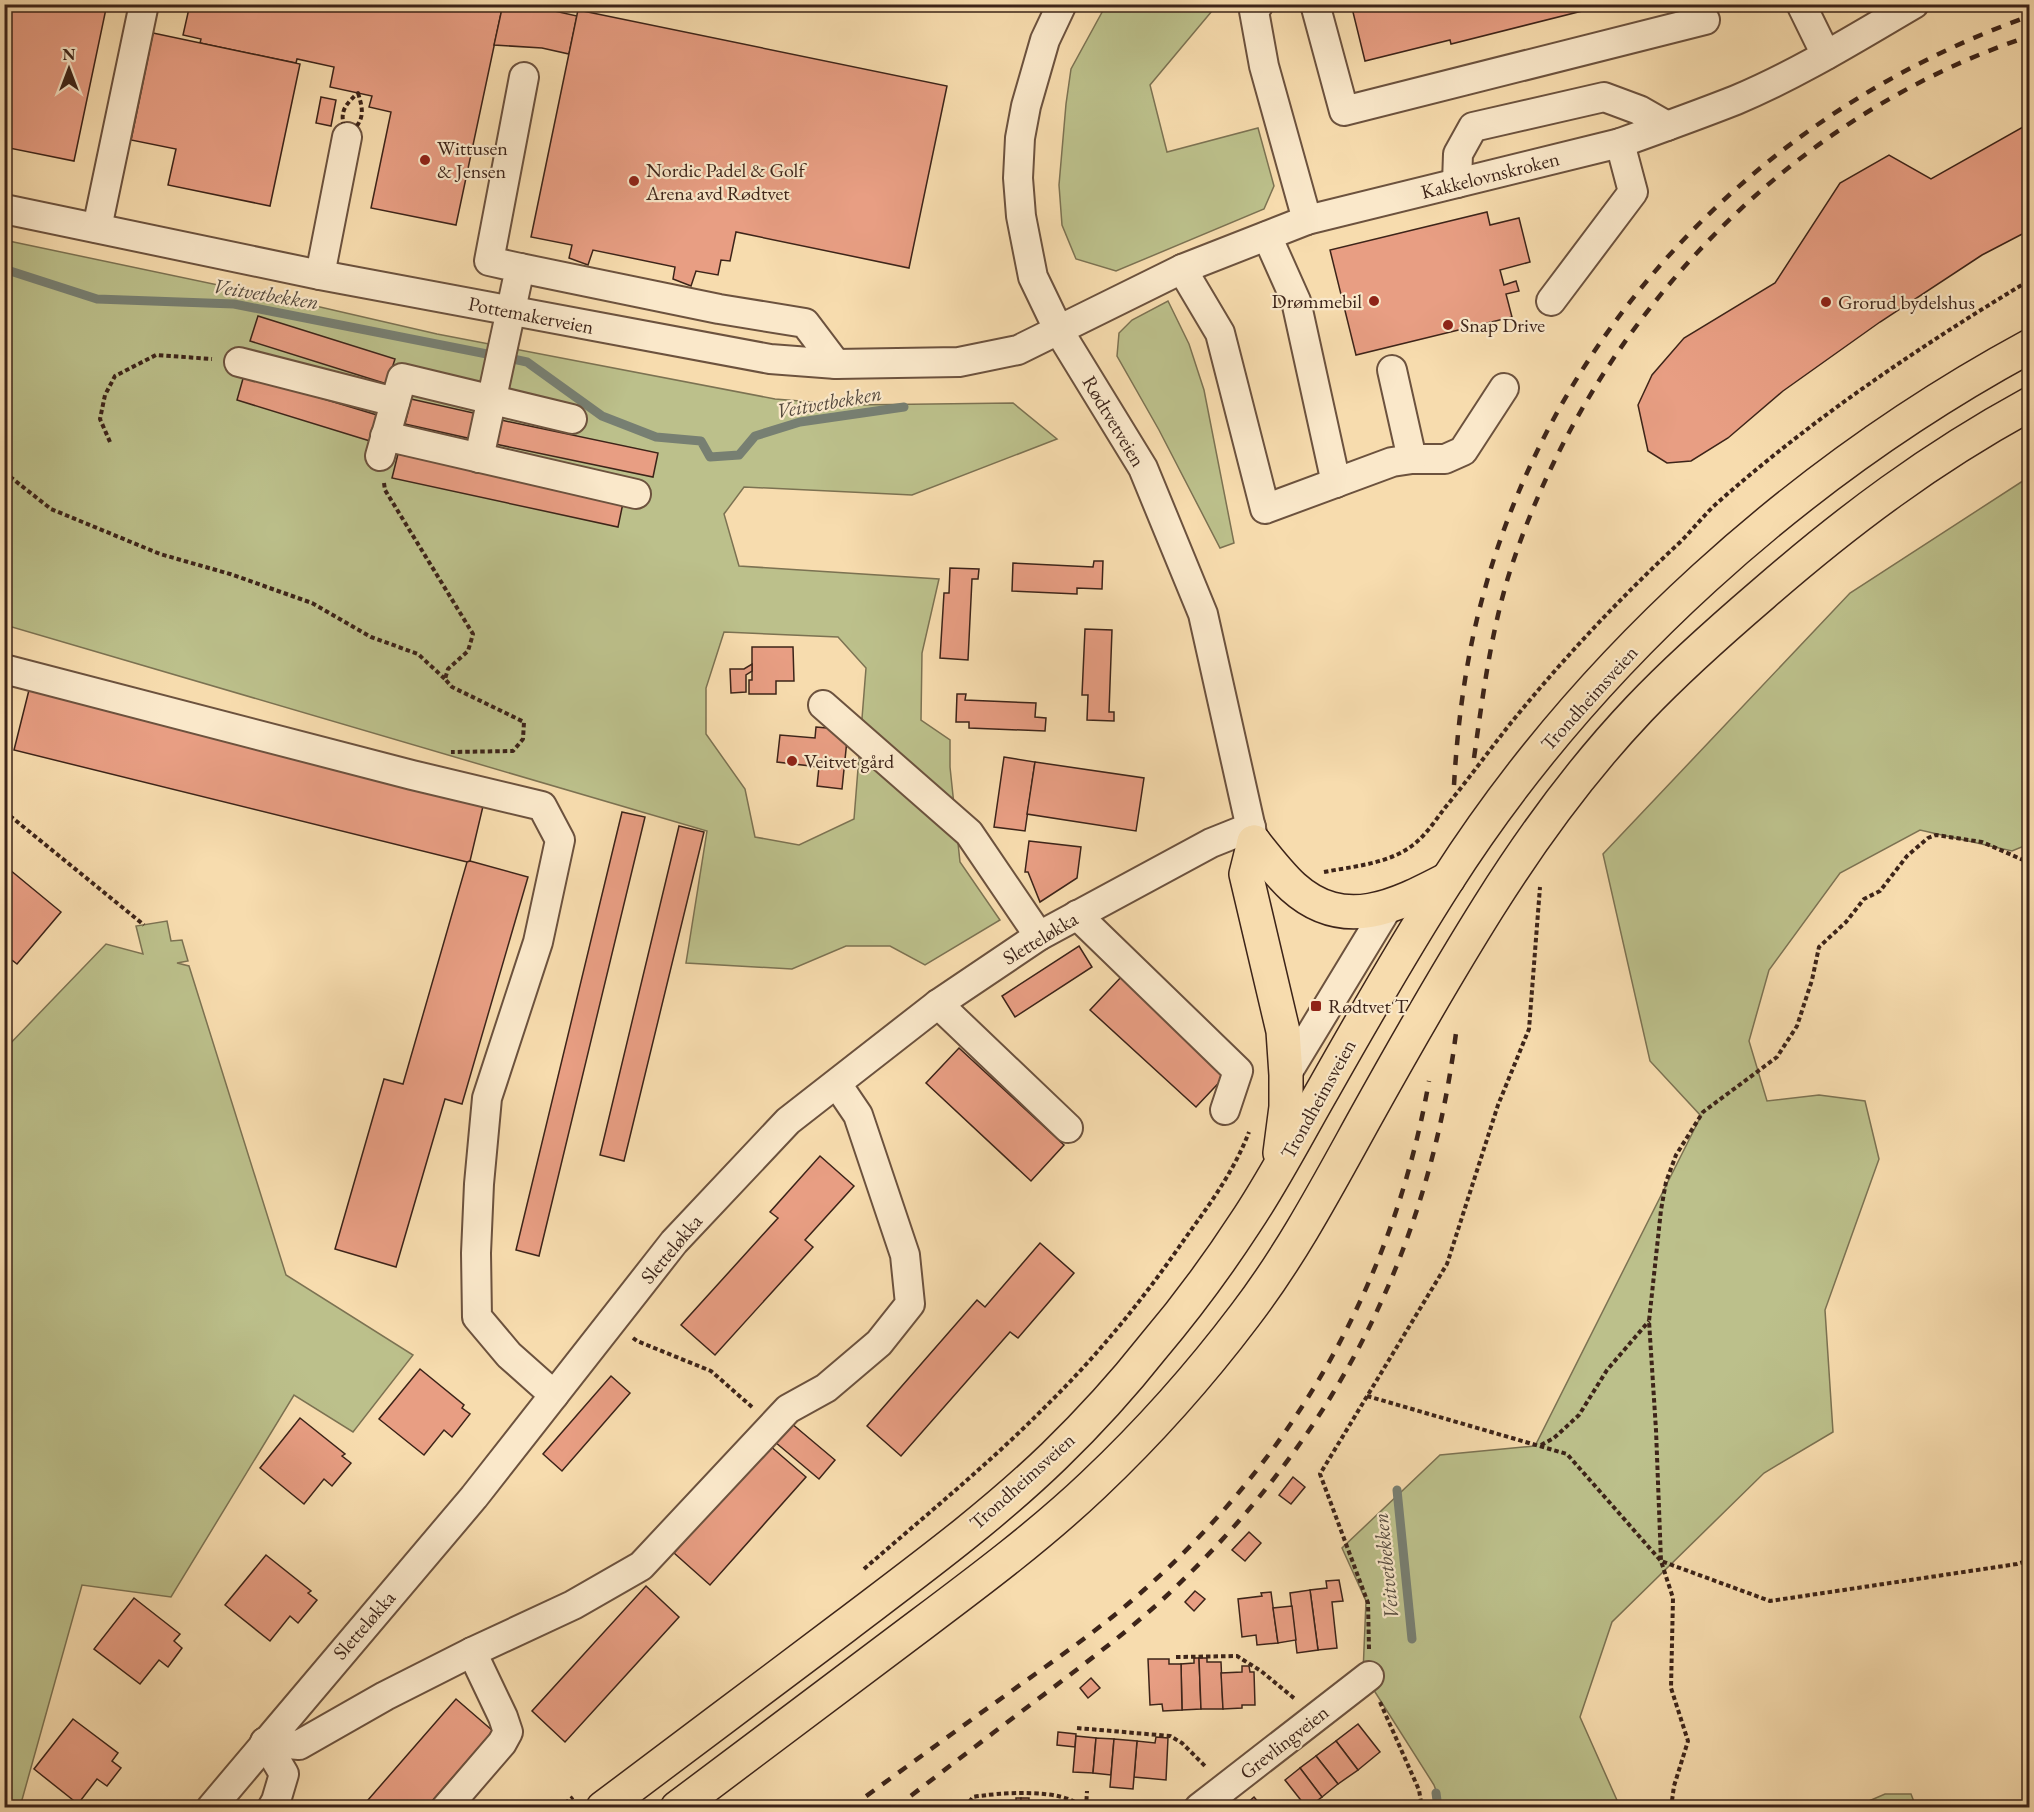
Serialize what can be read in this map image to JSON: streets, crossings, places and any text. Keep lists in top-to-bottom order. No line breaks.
{"streets":{"highway":["Trondheimsveien"],"street":["Kakkelovnskroken","Pottemakerveien","Rødtvetveien","Sletteløkka","Grevlingveien"]},"crossings":[["Kakkelovnskroken","Pottemakerveien"],["Kakkelovnskroken","Rødtvetveien"],["Pottemakerveien","Rødtvetveien"],["Rødtvetveien","Sletteløkka"]],"water":["Veitvetbekken"],"places":{"other":["Wittusen & Jensen","Nordic Padel & Golf Arena avd Rødtvet","Drømmebil","Grorud bydelshus","Snap Drive","Veitvet gård"],"transit":["Rødtvet T"]},"north":"top"}
